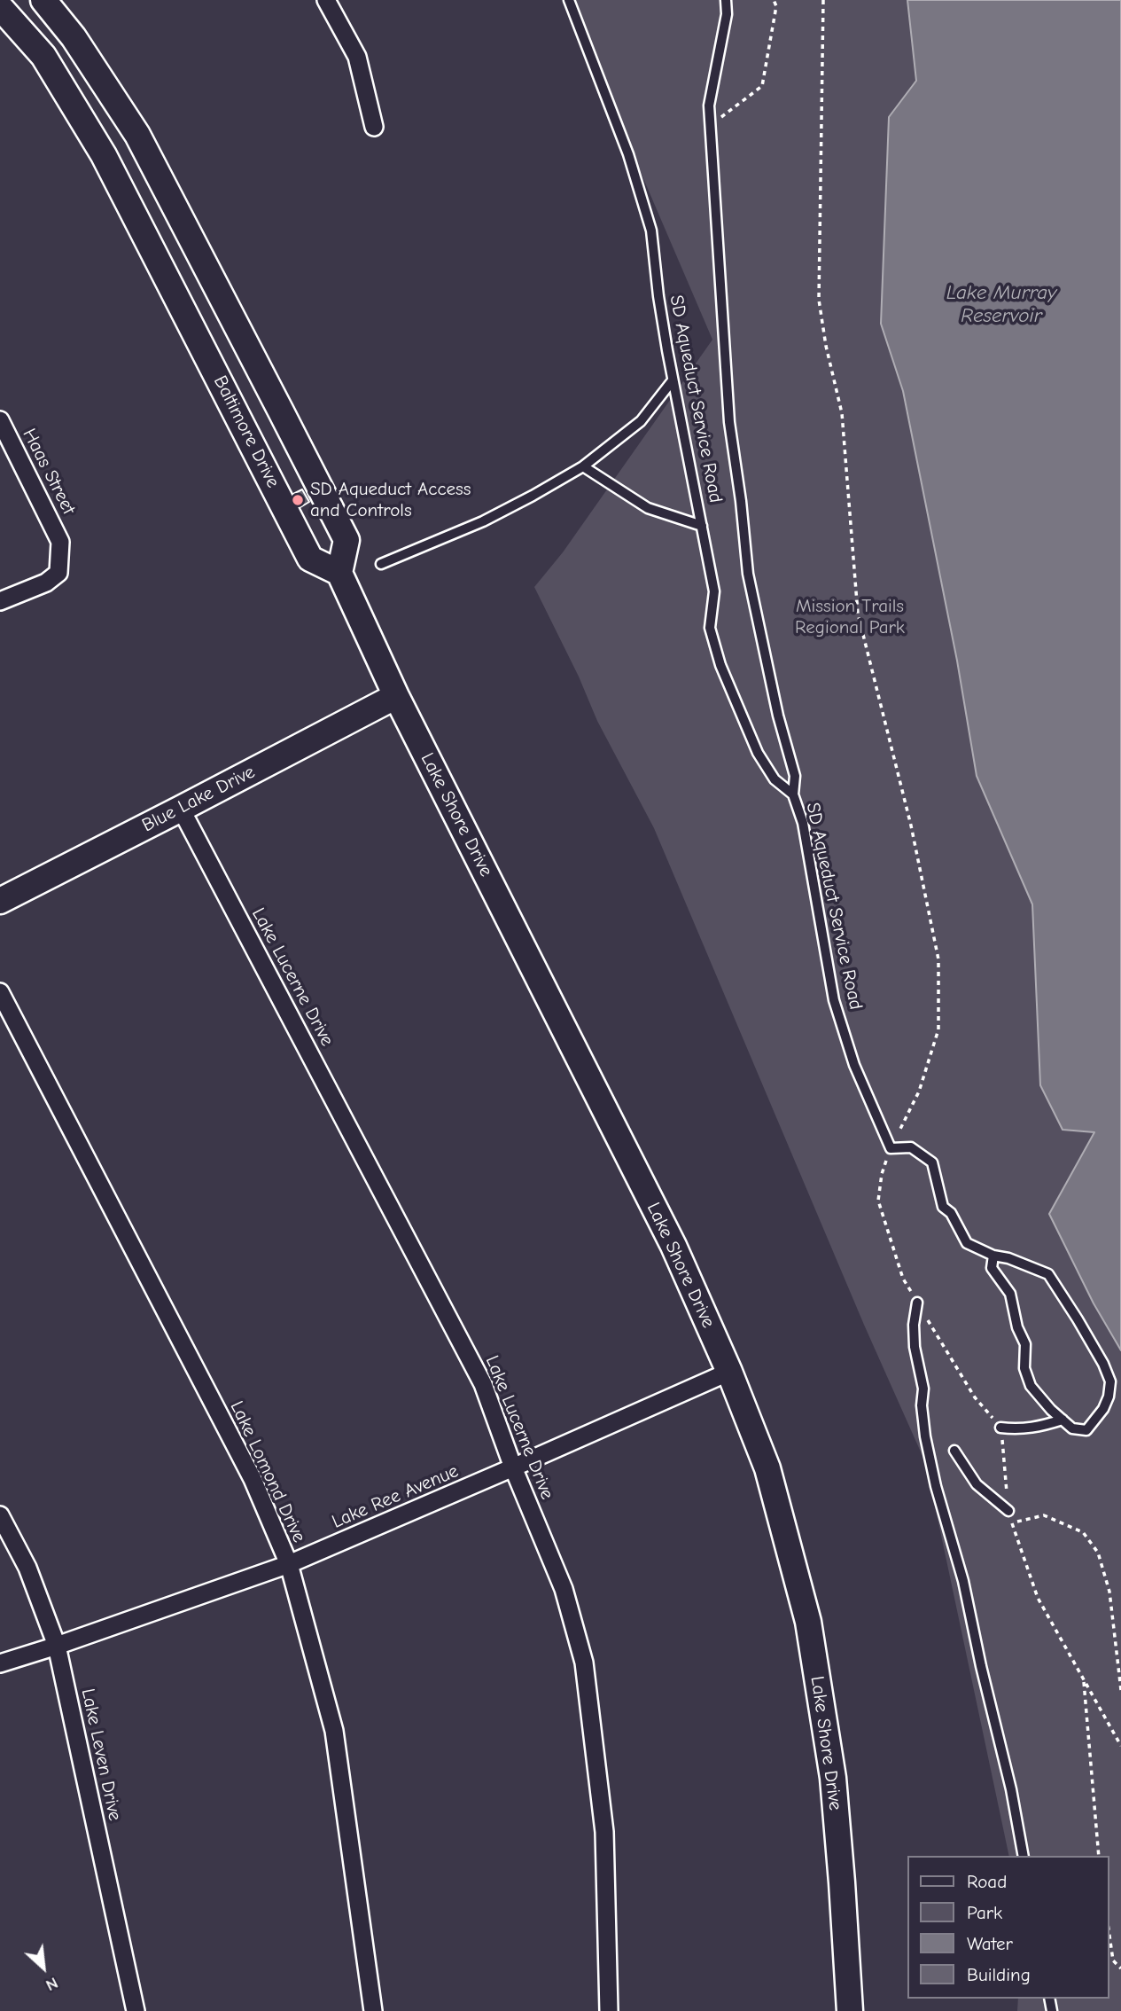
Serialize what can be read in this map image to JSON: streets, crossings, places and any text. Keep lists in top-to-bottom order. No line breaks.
{"streets":{"main road":["Baltimore Drive","Blue Lake Drive","Lake Shore Drive"],"street":["Haas Street","Lake Lucerne Drive","Lake Lomond Drive","Lake Ree Avenue","Lake Leven Drive"],"lane":["SD Aqueduct Service Road"]},"crossings":[["Baltimore Drive","Lake Shore Drive"],["Blue Lake Drive","Lake Shore Drive"],["Blue Lake Drive","Lake Lucerne Drive"],["Lake Shore Drive","Lake Ree Avenue"],["Lake Lucerne Drive","Lake Ree Avenue"],["Lake Lomond Drive","Lake Ree Avenue"],["Lake Ree Avenue","Lake Leven Drive"]],"water":["Lake Murray Reservoir"],"parks":["Mission Trails Regional Park"],"places":["SD Aqueduct Access and Controls"],"legend":["Road","Park","Water","Building"],"north":"bottom right"}
